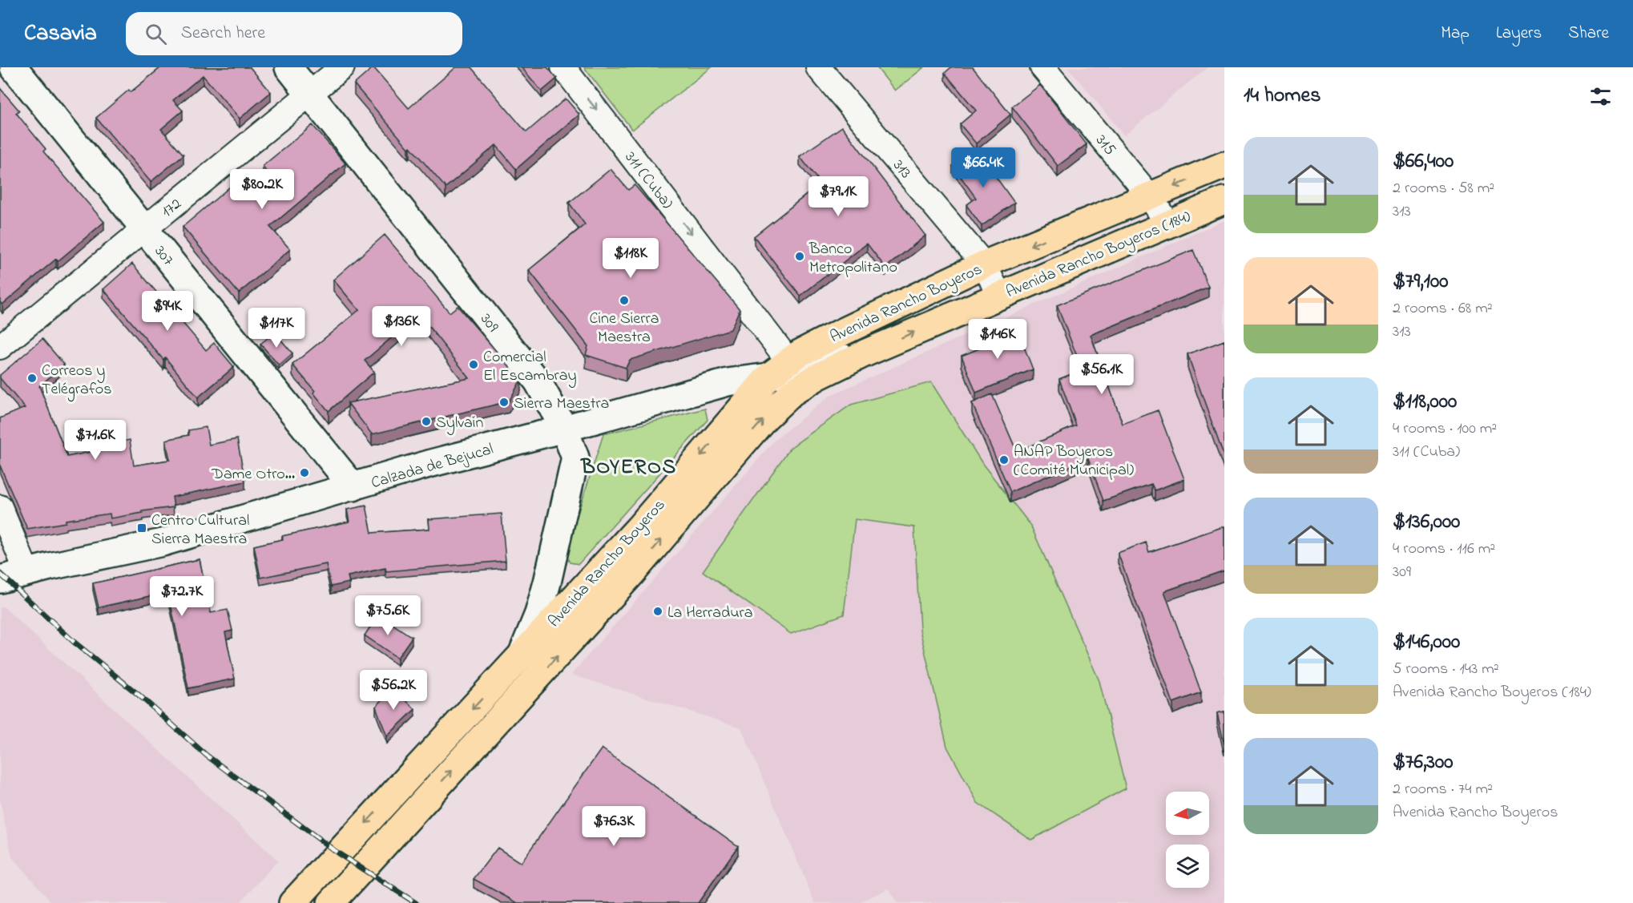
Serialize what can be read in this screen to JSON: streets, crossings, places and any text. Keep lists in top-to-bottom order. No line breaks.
{"streets":{"main road":["Avenida Rancho Boyeros (184)","307","Avenida Rancho Boyeros","309","Calzada de Bejucal"],"street":["315","313","311 (Cuba)","172"]},"crossings":[["315","Avenida Rancho Boyeros (184)"],["315","Avenida Rancho Boyeros"],["313","Avenida Rancho Boyeros (184)"],["313","Avenida Rancho Boyeros"],["311 (Cuba)","Avenida Rancho Boyeros"],["172","307"],["172","309"],["Avenida Rancho Boyeros (184)","Avenida Rancho Boyeros"],["Avenida Rancho Boyeros (184)","Calzada de Bejucal"],["307","Calzada de Bejucal"],["Avenida Rancho Boyeros","309"],["Avenida Rancho Boyeros","Calzada de Bejucal"],["309","Calzada de Bejucal"]],"one_way":["311 (Cuba)","Avenida Rancho Boyeros (184)"],"districts":["BOYEROS"],"places":{"other":["Banco Metropolitano","Cine Sierra Maestra","Comercial El Escambray","Correos y Telégrafos","Sierra Maestra","Sylvain","ANAP Boyeros (Comité Municipal)","Dame Otro...","La Herradura"],"transit":["Centro Cultural Sierra Maestra"]},"north":"left","page":{"header":"Casavia","search":"Search here","nav":["Map","Layers","Share"],"heading":"14 homes","list":[{"name":"$66,400","note":"2 rooms · 58 m² · 313"},{"name":"$79,100","note":"2 rooms · 68 m² · 313"},{"name":"$118,000","note":"4 rooms · 100 m² · 311 (Cuba)"},{"name":"$136,000","note":"4 rooms · 116 m² · 309"},{"name":"$146,000","note":"5 rooms · 143 m² · Avenida Rancho Boyeros (184)"},{"name":"$76,300","note":"2 rooms · 74 m² · Avenida Rancho Boyeros"}],"price":["$66.4K","$80.2K","$79.1K","$118K","$94K","$136K","$117K","$146K","$56.1K","$71.6K","$72.7K","$75.6K","$56.2K","$76.3K"]}}
